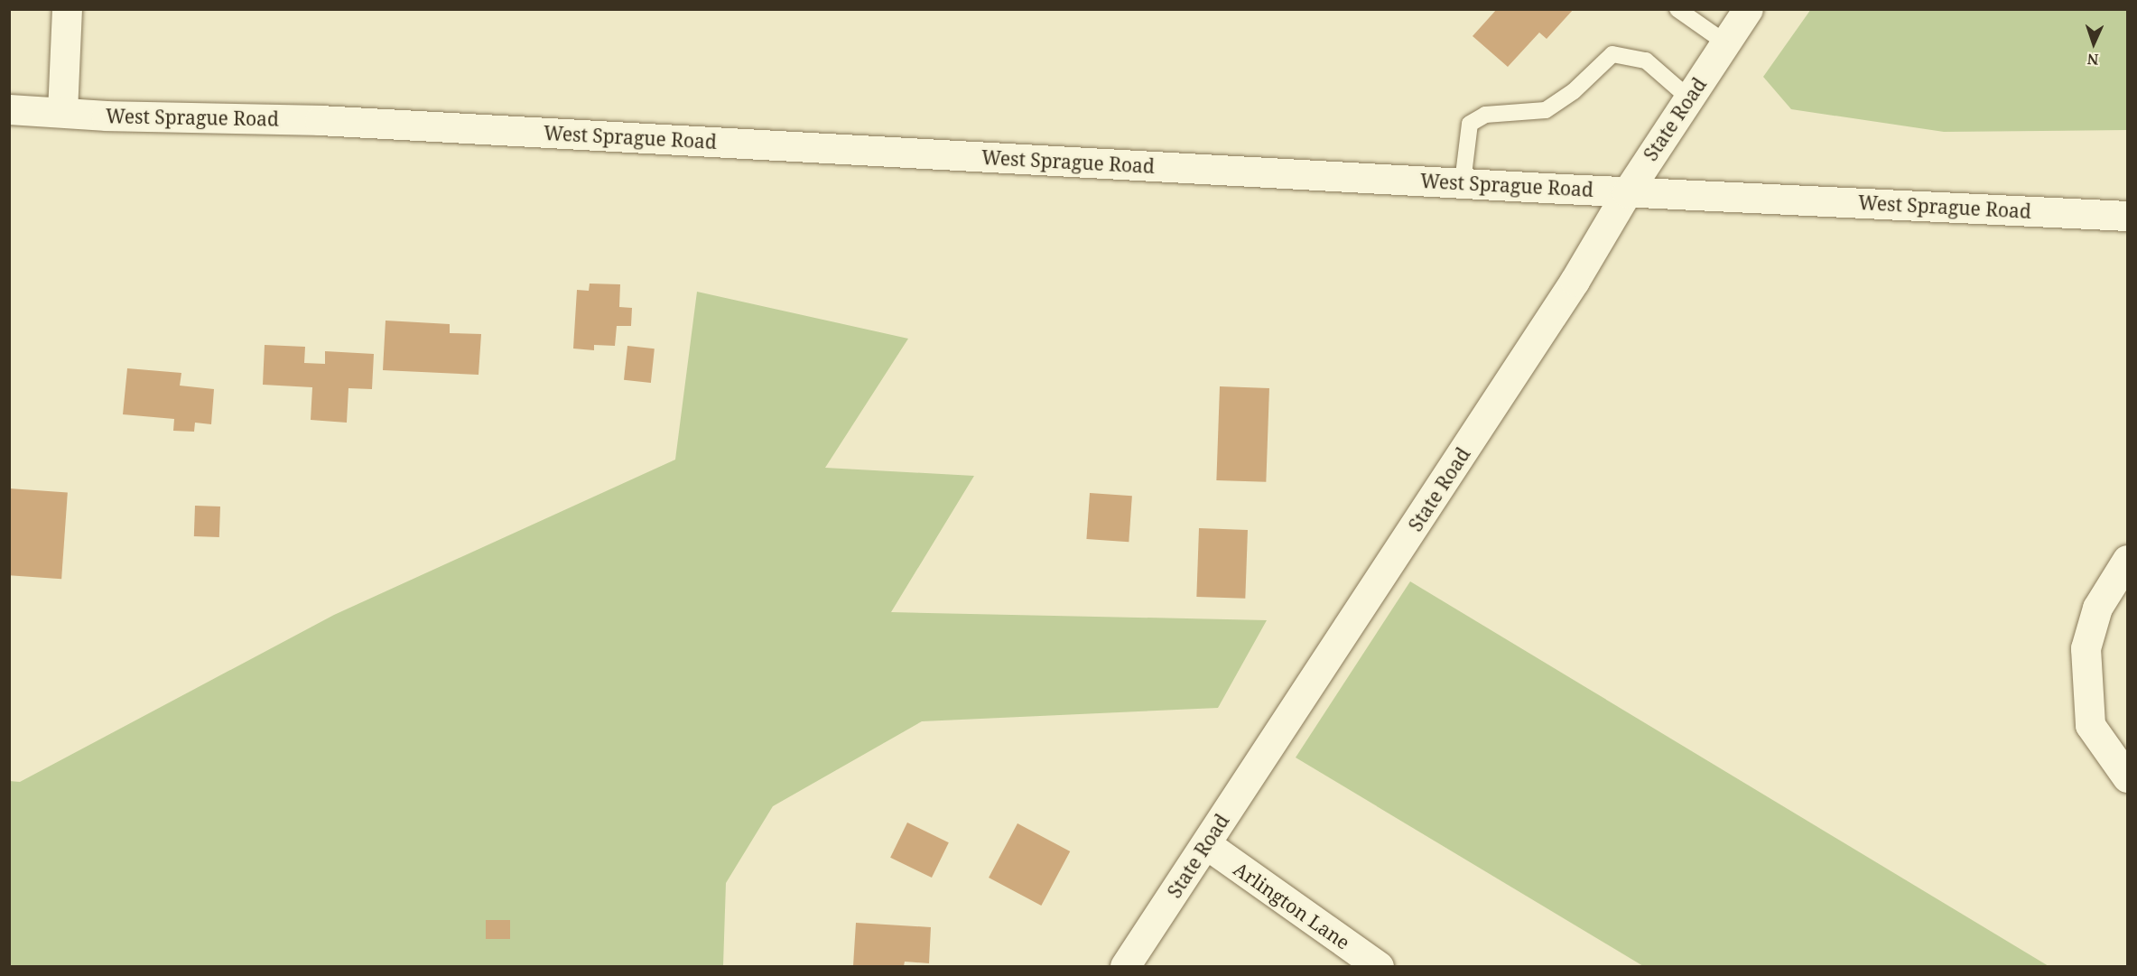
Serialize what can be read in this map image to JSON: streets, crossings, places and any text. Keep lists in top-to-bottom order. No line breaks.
{"streets":{"street":["West Sprague Road","State Road","Arlington Lane"]},"crossings":[["West Sprague Road","State Road"],["State Road","Arlington Lane"]],"north":"bottom"}
